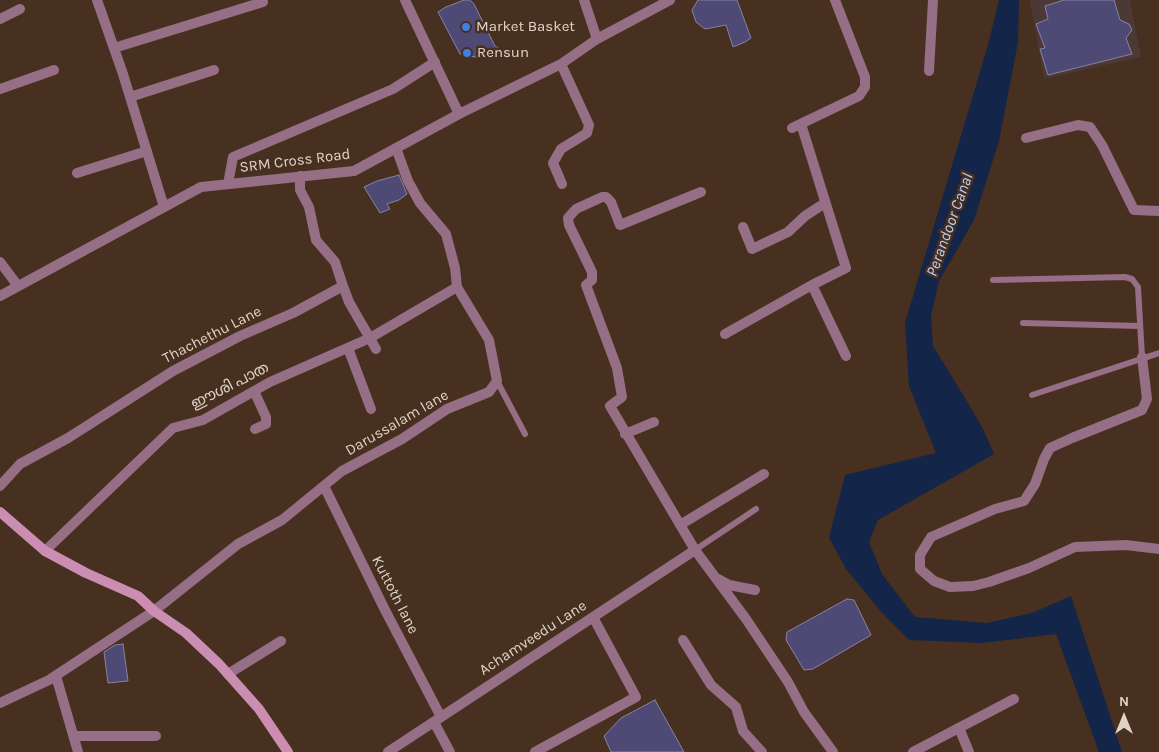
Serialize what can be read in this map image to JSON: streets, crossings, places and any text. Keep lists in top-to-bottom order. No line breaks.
{"streets":{"street":["SRM Cross Road","Thachethu Lane","ഈശി പാത","Darussalam lane","Kuttoth lane","Achamveedu Lane"]},"crossings":[["Darussalam lane","Kuttoth lane"],["Kuttoth lane","Achamveedu Lane"]],"water":["Perandoor Canal"],"places":["Market Basket","Rensun"],"north":"top"}
